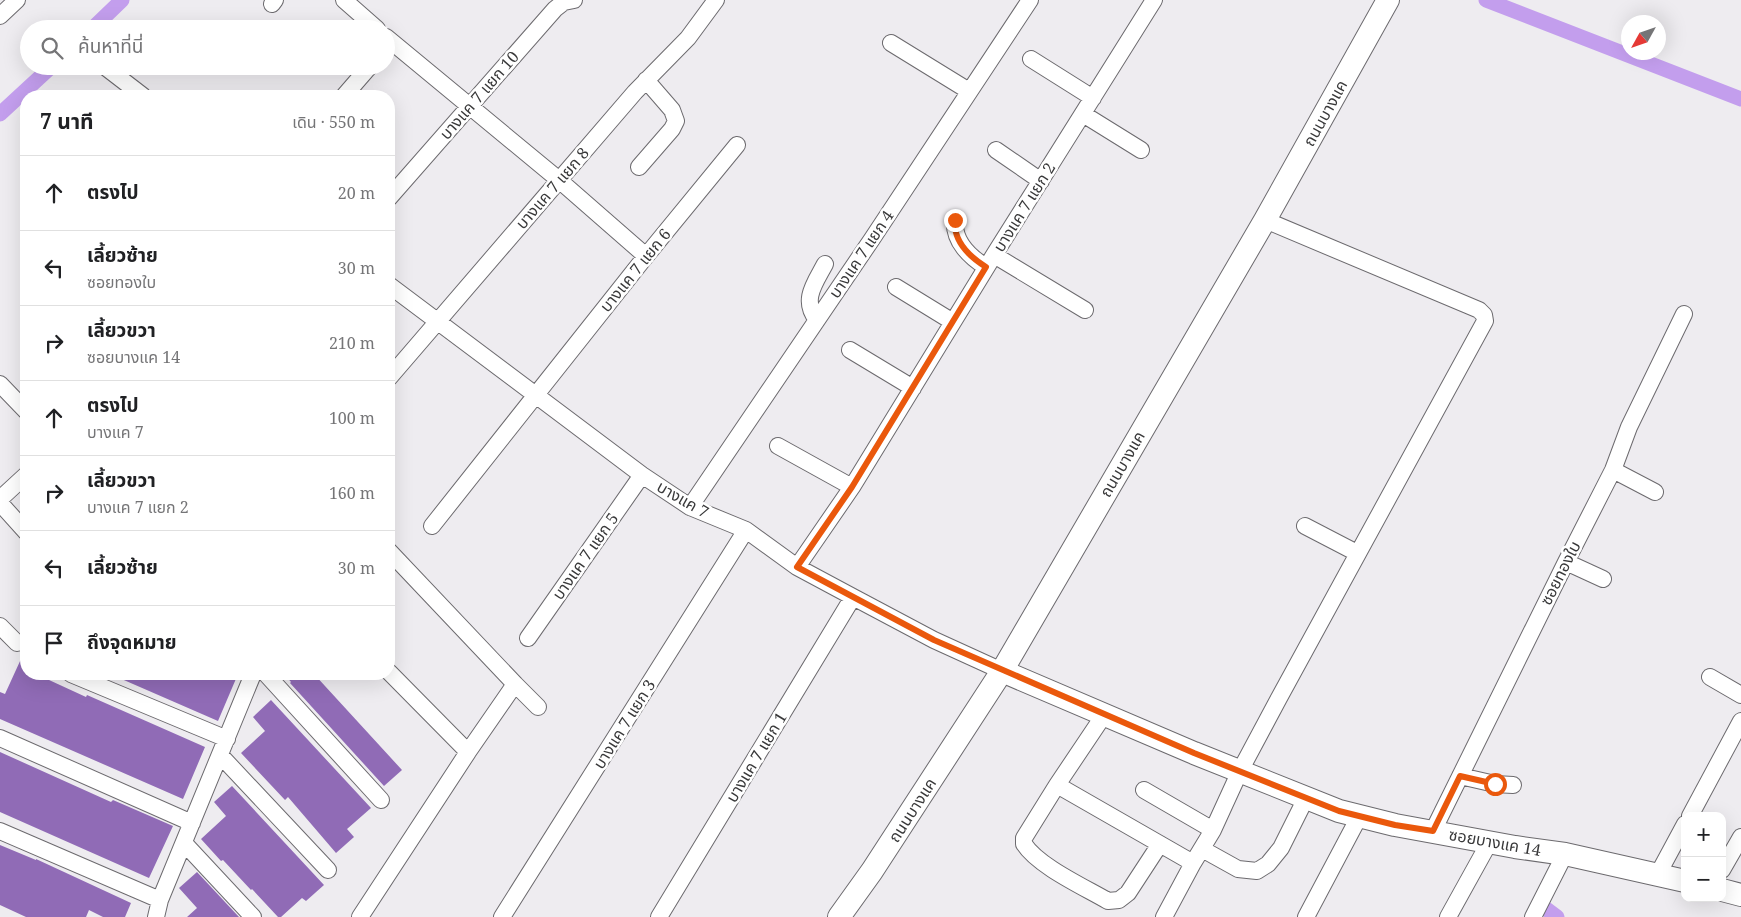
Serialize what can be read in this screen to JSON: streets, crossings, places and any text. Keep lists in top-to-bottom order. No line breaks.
{"streets":{"main road":["ถนนบางแค","ซอยบางแค 14"],"street":["บางแค 7 แยก 10","บางแค 7 แยก 8","บางแค 7 แยก 2","บางแค 7 แยก 4","บางแค 7 แยก 6","บางแค 7","บางแค 7 แยก 5","ซอยทองใบ","บางแค 7 แยก 3","บางแค 7 แยก 1"]},"crossings":[["ถนนบางแค","บางแค 7"],["ถนนบางแค","ซอยบางแค 14"],["บางแค 7 แยก 8","บางแค 7"],["บางแค 7 แยก 2","บางแค 7"],["บางแค 7 แยก 4","บางแค 7"],["บางแค 7 แยก 6","บางแค 7"],["บางแค 7","บางแค 7 แยก 5"],["บางแค 7","บางแค 7 แยก 3"],["บางแค 7","บางแค 7 แยก 1"],["บางแค 7","ซอยบางแค 14"],["ซอยทองใบ","ซอยบางแค 14"]],"north":"bottom left","page":{"search":"ค้นหาที่นี่","heading":["7 นาที","เดิน · 550 m"],"list":[["ตรงไป","20 m"],["เลี้ยวซ้าย","ซอยทองใบ","30 m"],["เลี้ยวขวา","ซอยบางแค 14","210 m"],["ตรงไป","บางแค 7","100 m"],["เลี้ยวขวา","บางแค 7 แยก 2","160 m"],["เลี้ยวซ้าย","30 m"],"ถึงจุดหมาย"],"map_buttons":["+","−"]}}
